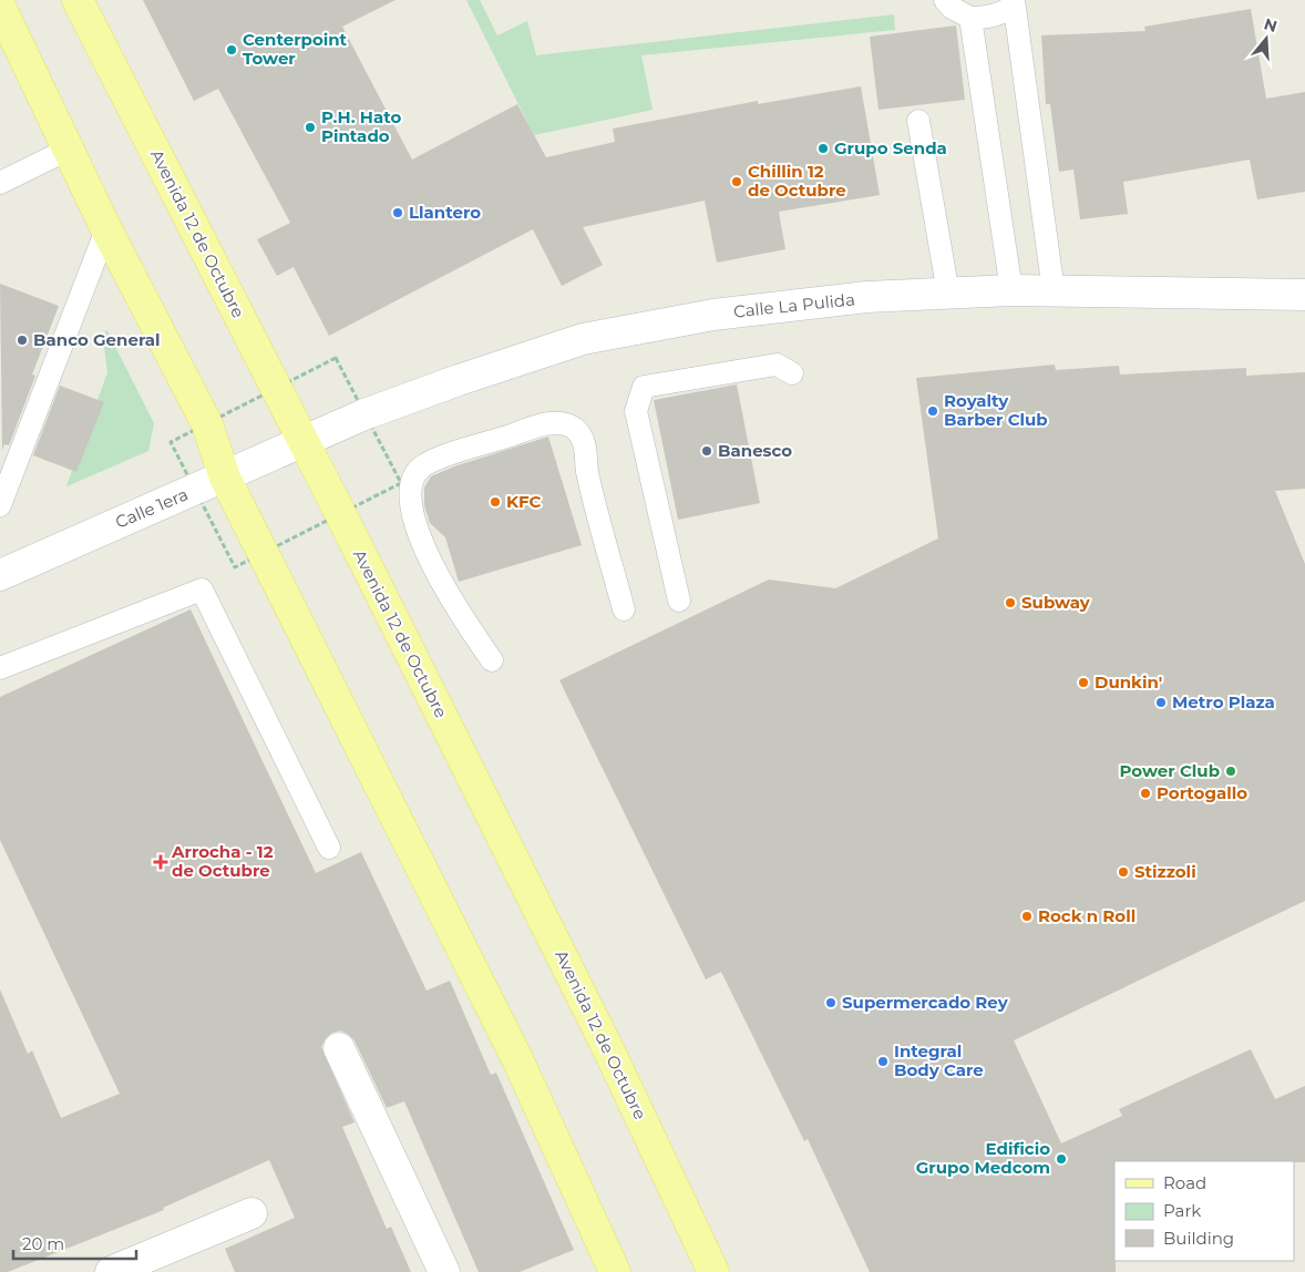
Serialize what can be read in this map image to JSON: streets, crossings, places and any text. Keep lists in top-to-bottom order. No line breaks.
{"streets":{"main road":["Avenida 12 de Octubre","Calle La Pulida","Calle 1era"]},"crossings":[["Avenida 12 de Octubre","Calle La Pulida"],["Avenida 12 de Octubre","Calle 1era"],["Calle La Pulida","Calle 1era"]],"places":{"other":["Centerpoint Tower","P.H. Hato Pintado","Grupo Senda","Chillin 12 de Octubre","Llantero","Banco General","Royalty Barber Club","Banesco","KFC","Subway","Dunkin'","Metro Plaza","Power Club","Portogallo","Stizzoli","Rock n Roll","Supermercado Rey","Integral Body Care","Edificio Grupo Medcom"],"health":["Arrocha - 12 de Octubre"]},"legend":["Road","Park","Building"],"scale_bar":"20 m","north":"top"}
